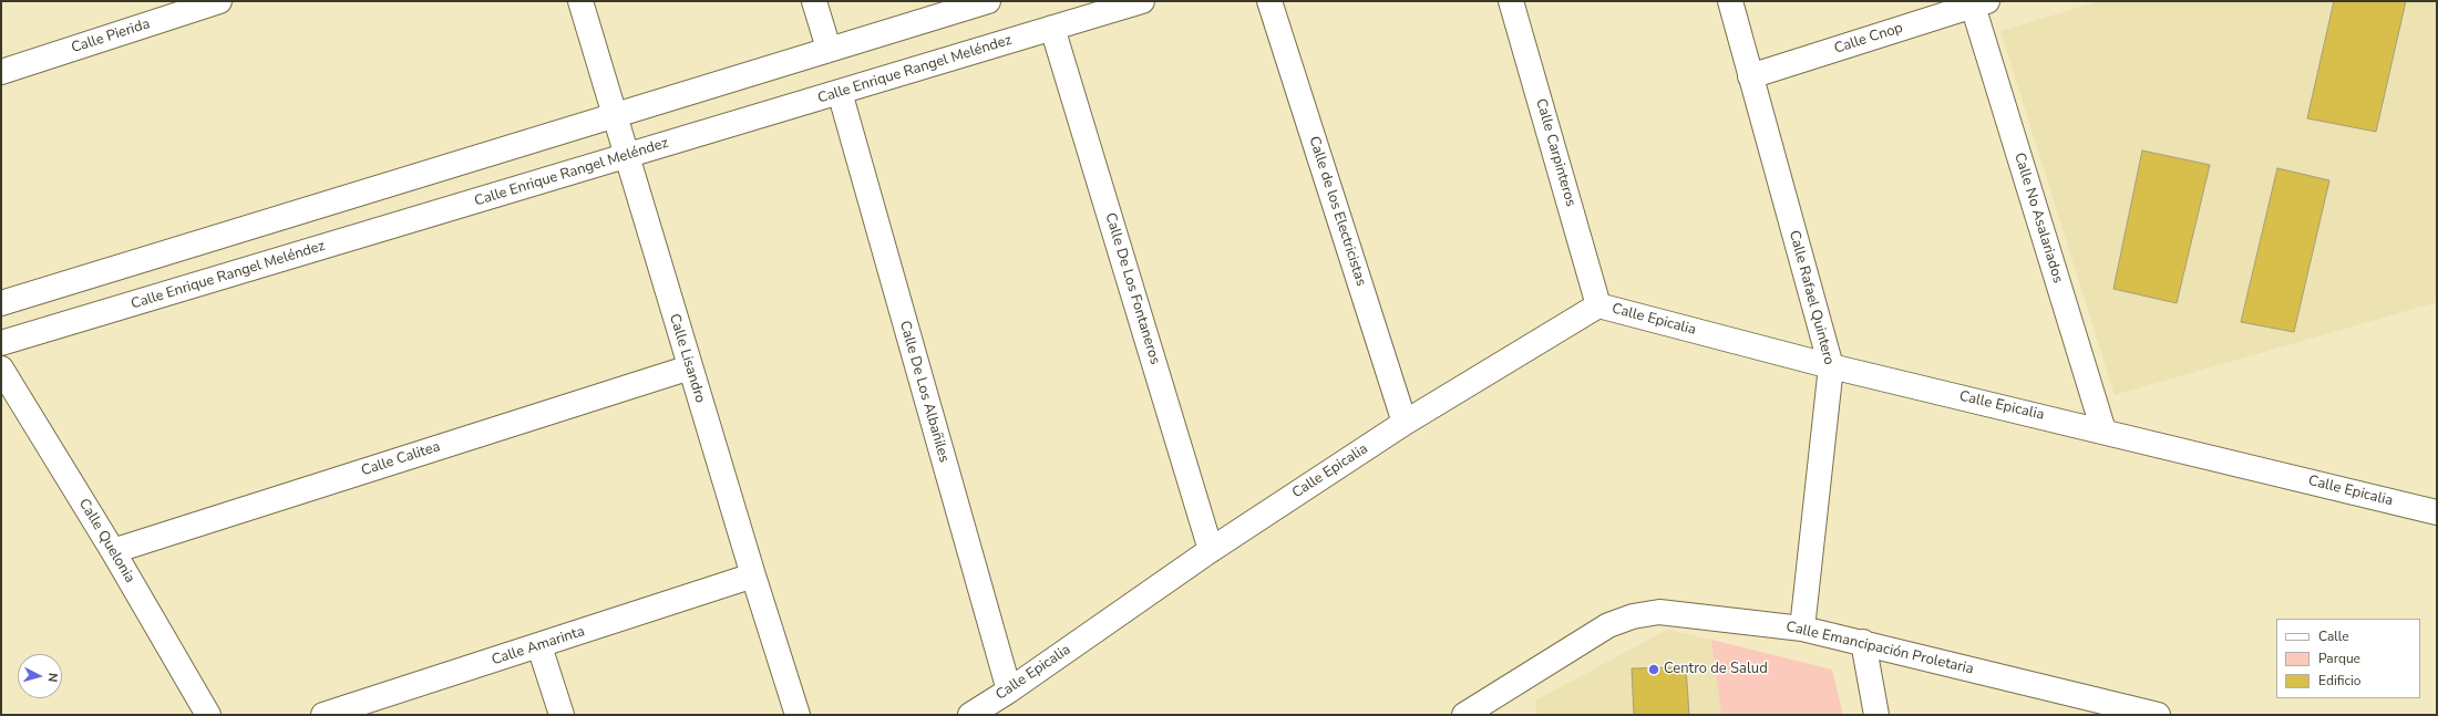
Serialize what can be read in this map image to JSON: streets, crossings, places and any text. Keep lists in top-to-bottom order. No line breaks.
{"streets":{"street":["Calle Pierida","Calle Cnop","Calle Enrique Rangel Meléndez","Calle Carpinteros","Calle de los Electricistas","Calle No Asalariados","Calle De Los Fontaneros","Calle Rafael Quintero","Calle Epicalia","Calle Lisandro","Calle De Los Albañiles","Calle Calitea","Calle Quelonia","Calle Amarinta","Calle Emancipación Proletaria"]},"crossings":[["Calle Cnop","Calle No Asalariados"],["Calle Cnop","Calle Rafael Quintero"],["Calle Enrique Rangel Meléndez","Calle De Los Fontaneros"],["Calle Enrique Rangel Meléndez","Calle Lisandro"],["Calle Enrique Rangel Meléndez","Calle De Los Albañiles"],["Calle Carpinteros","Calle Epicalia"],["Calle de los Electricistas","Calle Epicalia"],["Calle No Asalariados","Calle Epicalia"],["Calle De Los Fontaneros","Calle Epicalia"],["Calle Rafael Quintero","Calle Epicalia"],["Calle Rafael Quintero","Calle Emancipación Proletaria"],["Calle Epicalia","Calle De Los Albañiles"],["Calle Lisandro","Calle Calitea"],["Calle Lisandro","Calle Amarinta"],["Calle Calitea","Calle Quelonia"]],"places":["Centro de Salud"],"legend":["Calle","Parque","Edificio"],"north":"right"}
